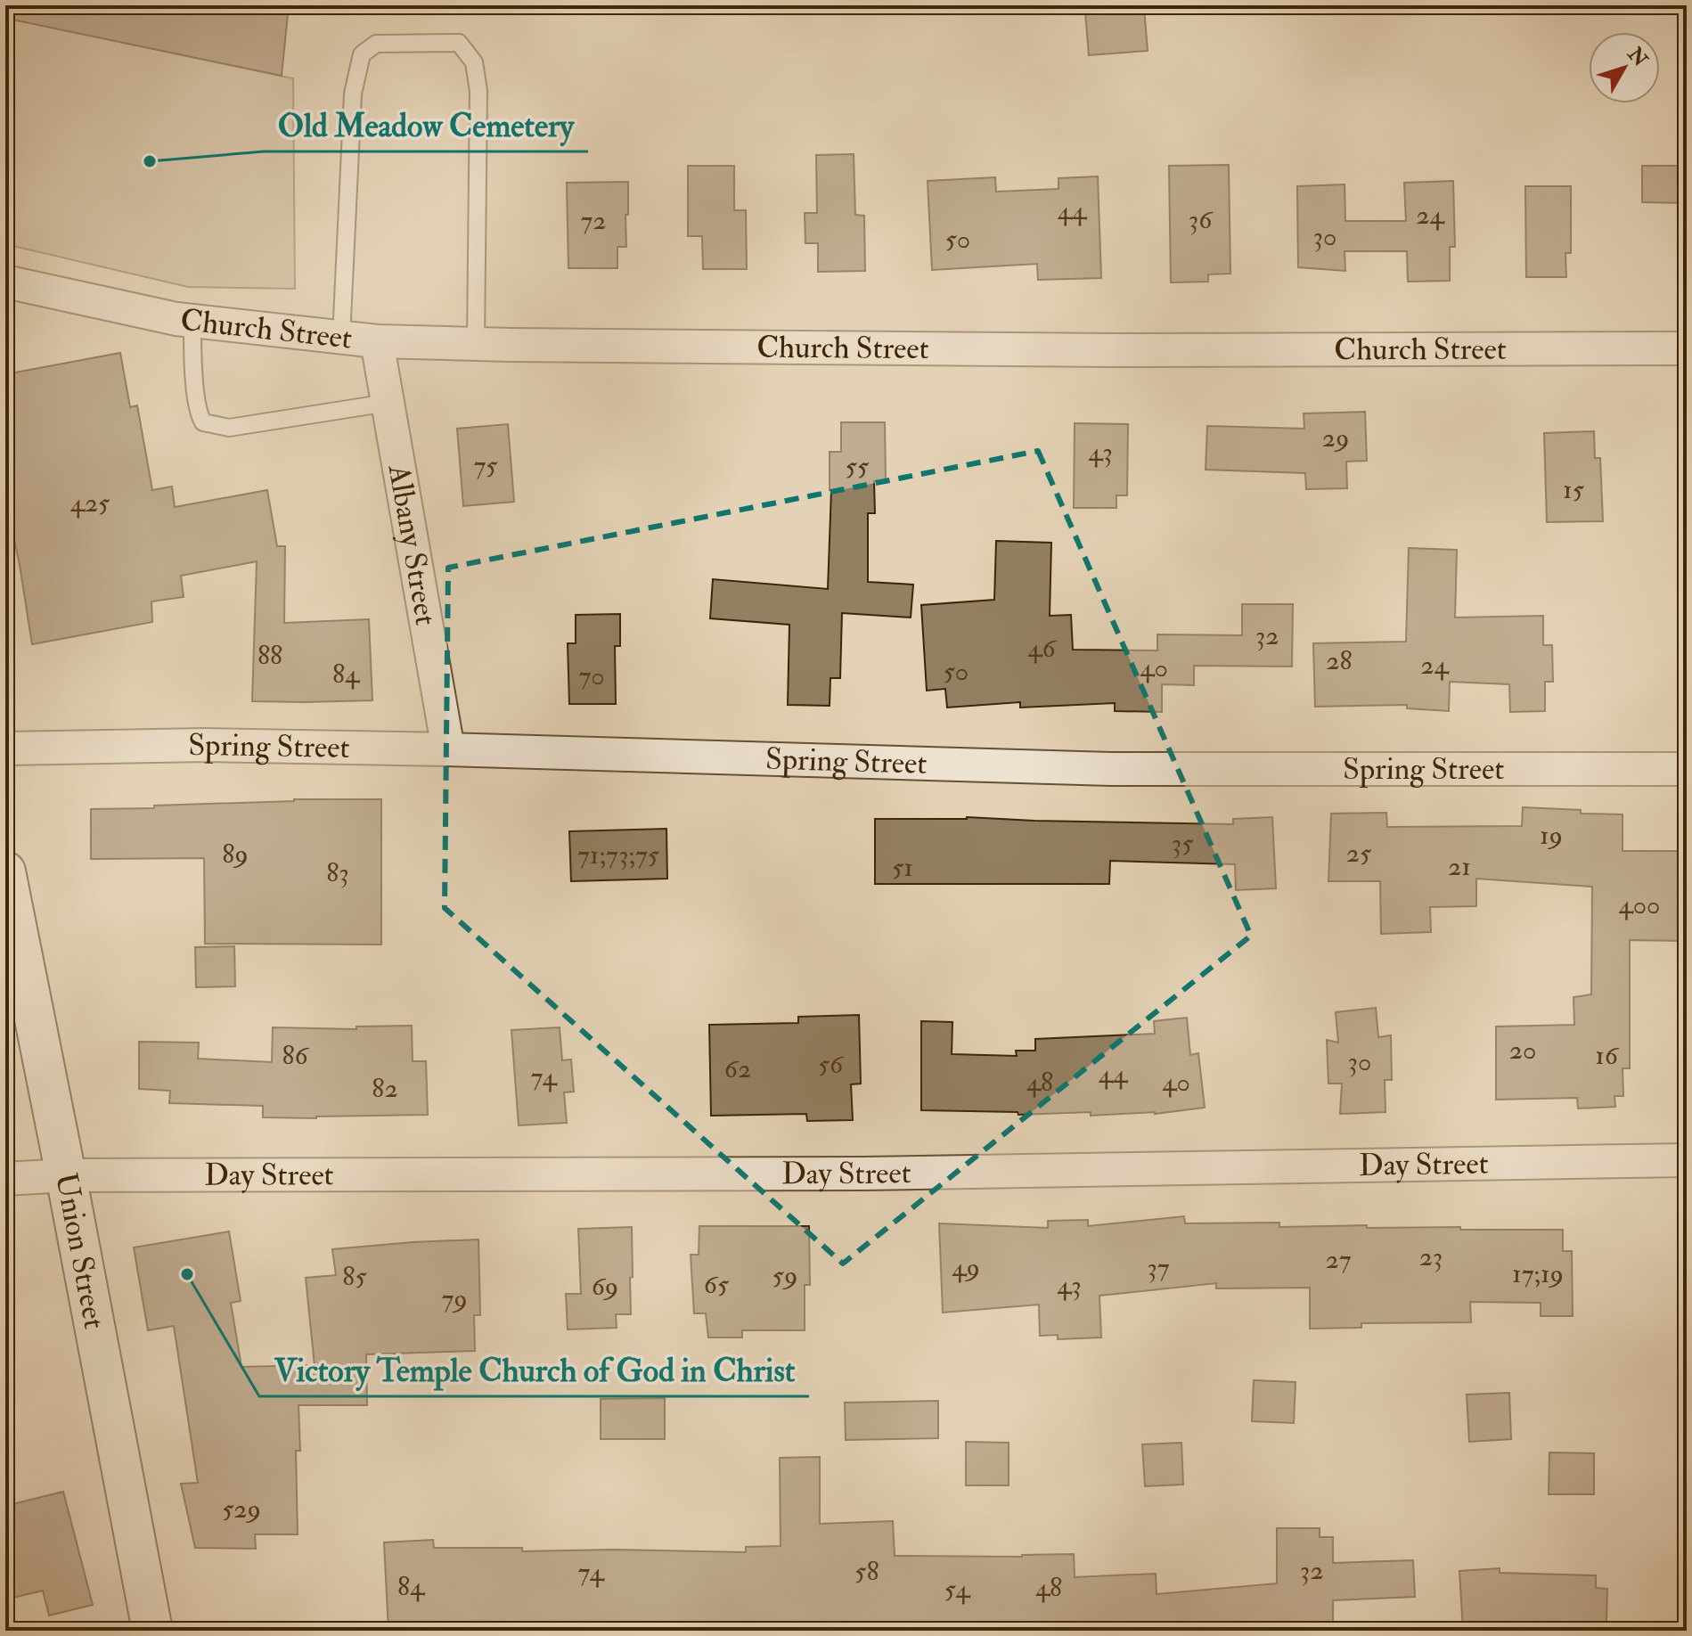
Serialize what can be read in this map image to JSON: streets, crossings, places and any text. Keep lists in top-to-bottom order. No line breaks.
{"streets":{"main road":["Union Street"],"street":["Church Street","Albany Street","Spring Street","Day Street"]},"crossings":[["Church Street","Albany Street"],["Albany Street","Spring Street"],["Day Street","Union Street"]],"places":["Old Meadow Cemetery","Victory Temple Church of God in Christ"],"house_numbers":["44","24","36","72","30","50","29","43","75","55","15","425","32","46","88","28","24","40","50","84","70","19","35","25","89","71;73;75","21","51","83","400","20","86","16","30","56","62","44","74","48","40","82","23","27","49","37","17;19","59","85","65","43","69","79","529","32","58","74","84","48","54"],"north":"top right"}
